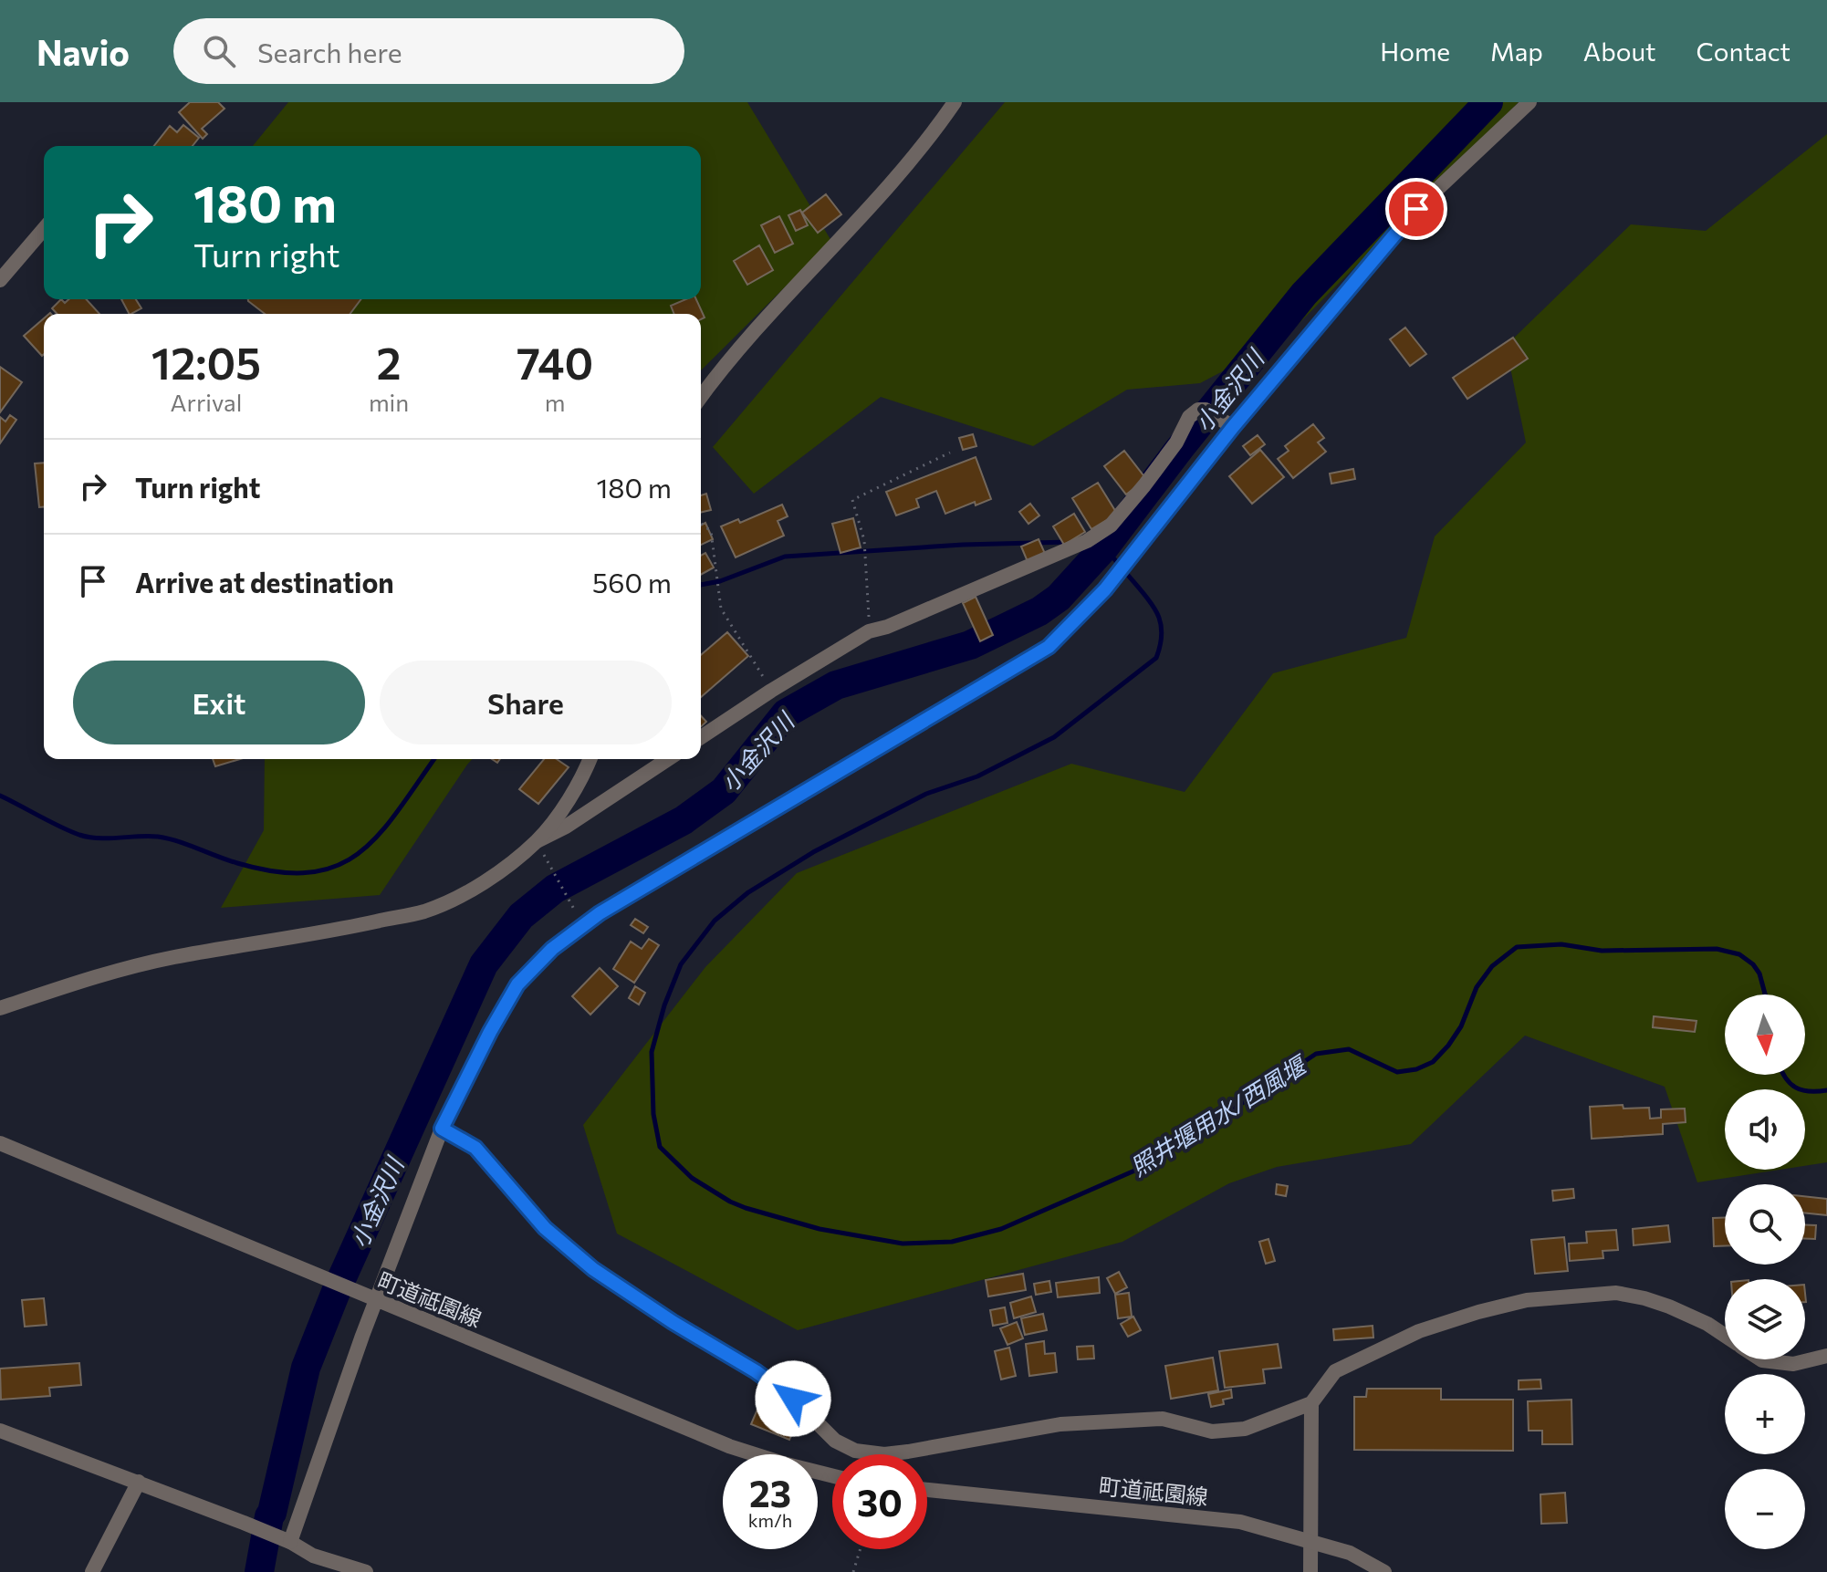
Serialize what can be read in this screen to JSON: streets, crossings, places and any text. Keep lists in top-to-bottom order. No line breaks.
{"streets":{"street":["町道祗園線"]},"water":["小金沢川","照井堰用水/西風堰"],"north":"bottom","page":{"header":"Navio","search":"Search here","nav":["Home","Map","About","Contact"],"turn":["180 m","Turn right"],"eta":["12:05","Arrival","2","min","740","m"],"list":[{"name":"Turn right","value":"180 m"},{"name":"Arrive at destination","value":"560 m"}],"buttons":["Exit","Share"],"map_buttons":["+","−"],"speed":"23 km/h","limit":"30"}}
